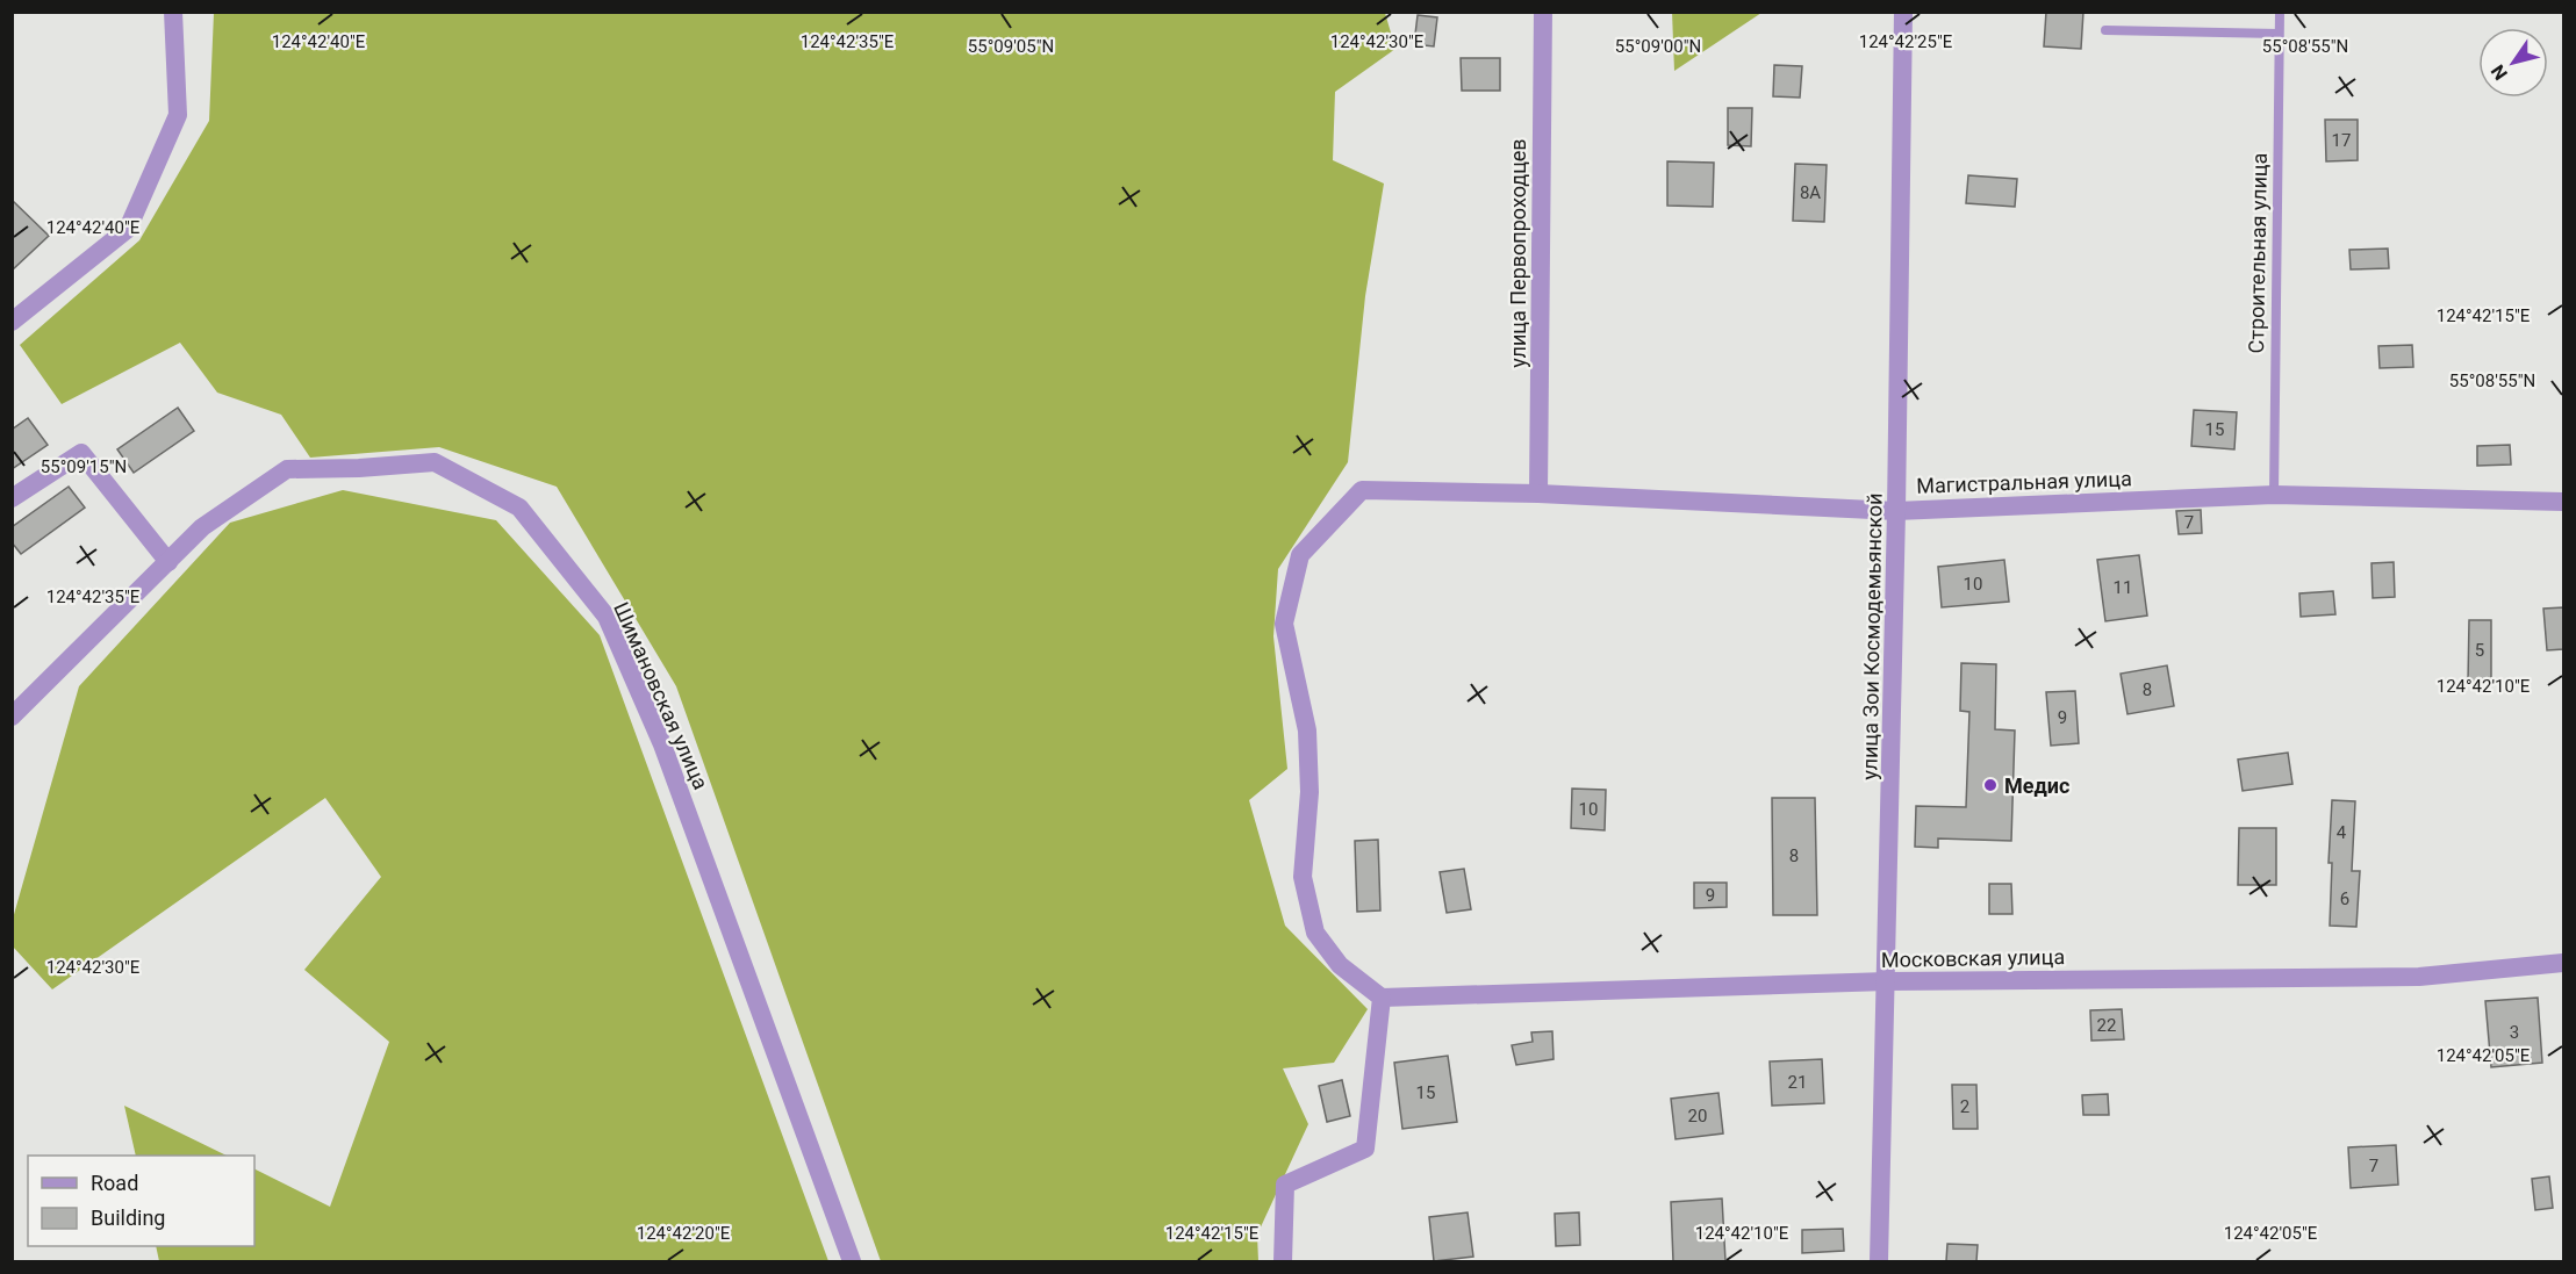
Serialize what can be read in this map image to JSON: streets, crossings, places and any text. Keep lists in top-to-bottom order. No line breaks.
{"streets":{"street":["улица Первопроходцев","Магистральная улица","улица Зои Космодемьянской","Шимановская улица","Московская улица"],"lane":["Строительная улица"]},"crossings":[["улица Первопроходцев","Магистральная улица"],["Строительная улица","Магистральная улица"],["Магистральная улица","улица Зои Космодемьянской"],["Магистральная улица","Московская улица"],["улица Зои Космодемьянской","Московская улица"]],"places":["Медис"],"house_numbers":["17","8А","15","7","10","11","5","8","9","10","4","8","9","6","22","3","21","15","2","20","7"],"legend":["Road","Building"],"north":"bottom left","coordinates":["124°42'35\"E","124°42'40\"E","124°42'30\"E","124°42'25\"E","55°09'05\"N","55°09'00\"N","55°08'55\"N","124°42'15\"E","55°09'15\"N","124°42'10\"E","124°42'05\"E","124°42'20\"E"]}
